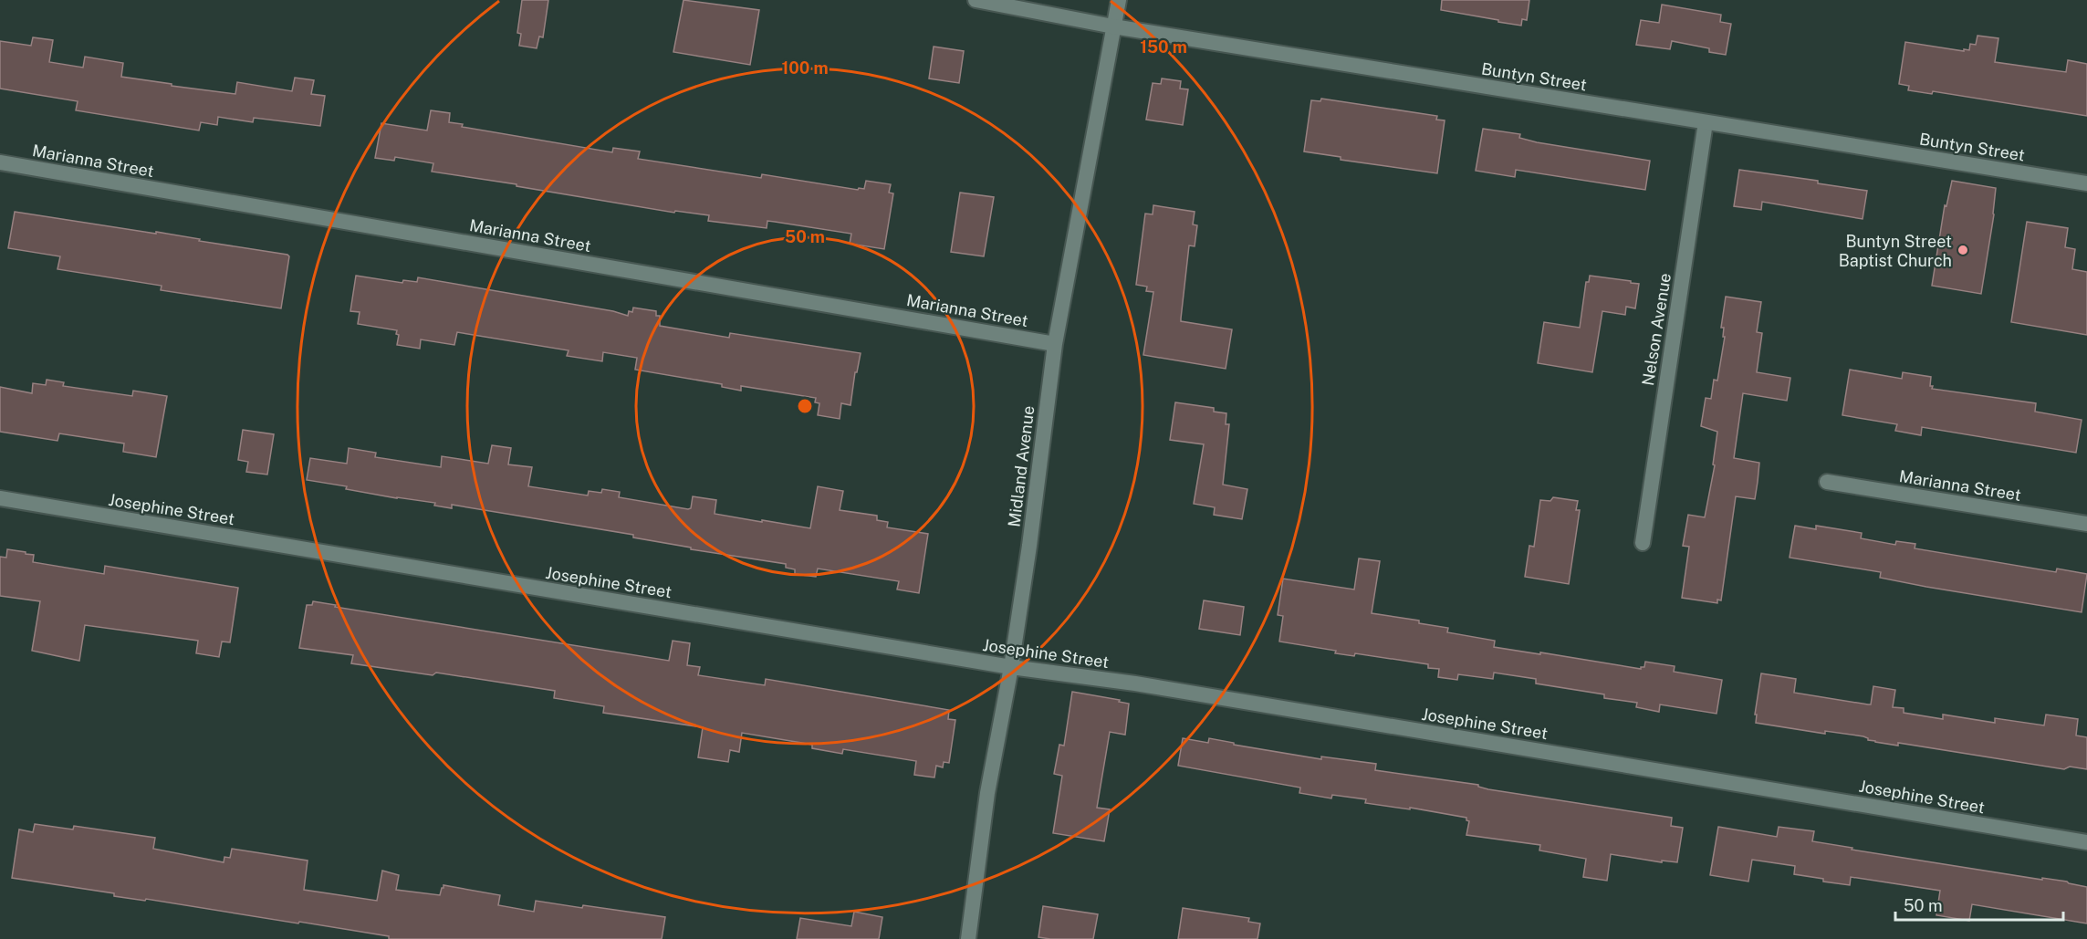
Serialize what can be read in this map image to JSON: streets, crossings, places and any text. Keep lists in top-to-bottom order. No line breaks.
{"streets":{"street":["Buntyn Street","Marianna Street","Nelson Avenue","Midland Avenue","Josephine Street"]},"crossings":[["Buntyn Street","Nelson Avenue"],["Buntyn Street","Midland Avenue"],["Marianna Street","Midland Avenue"],["Midland Avenue","Josephine Street"]],"places":["Buntyn Street Baptist Church"],"scale_bar":"50 m","rings":["150 m","100 m","50 m"]}
